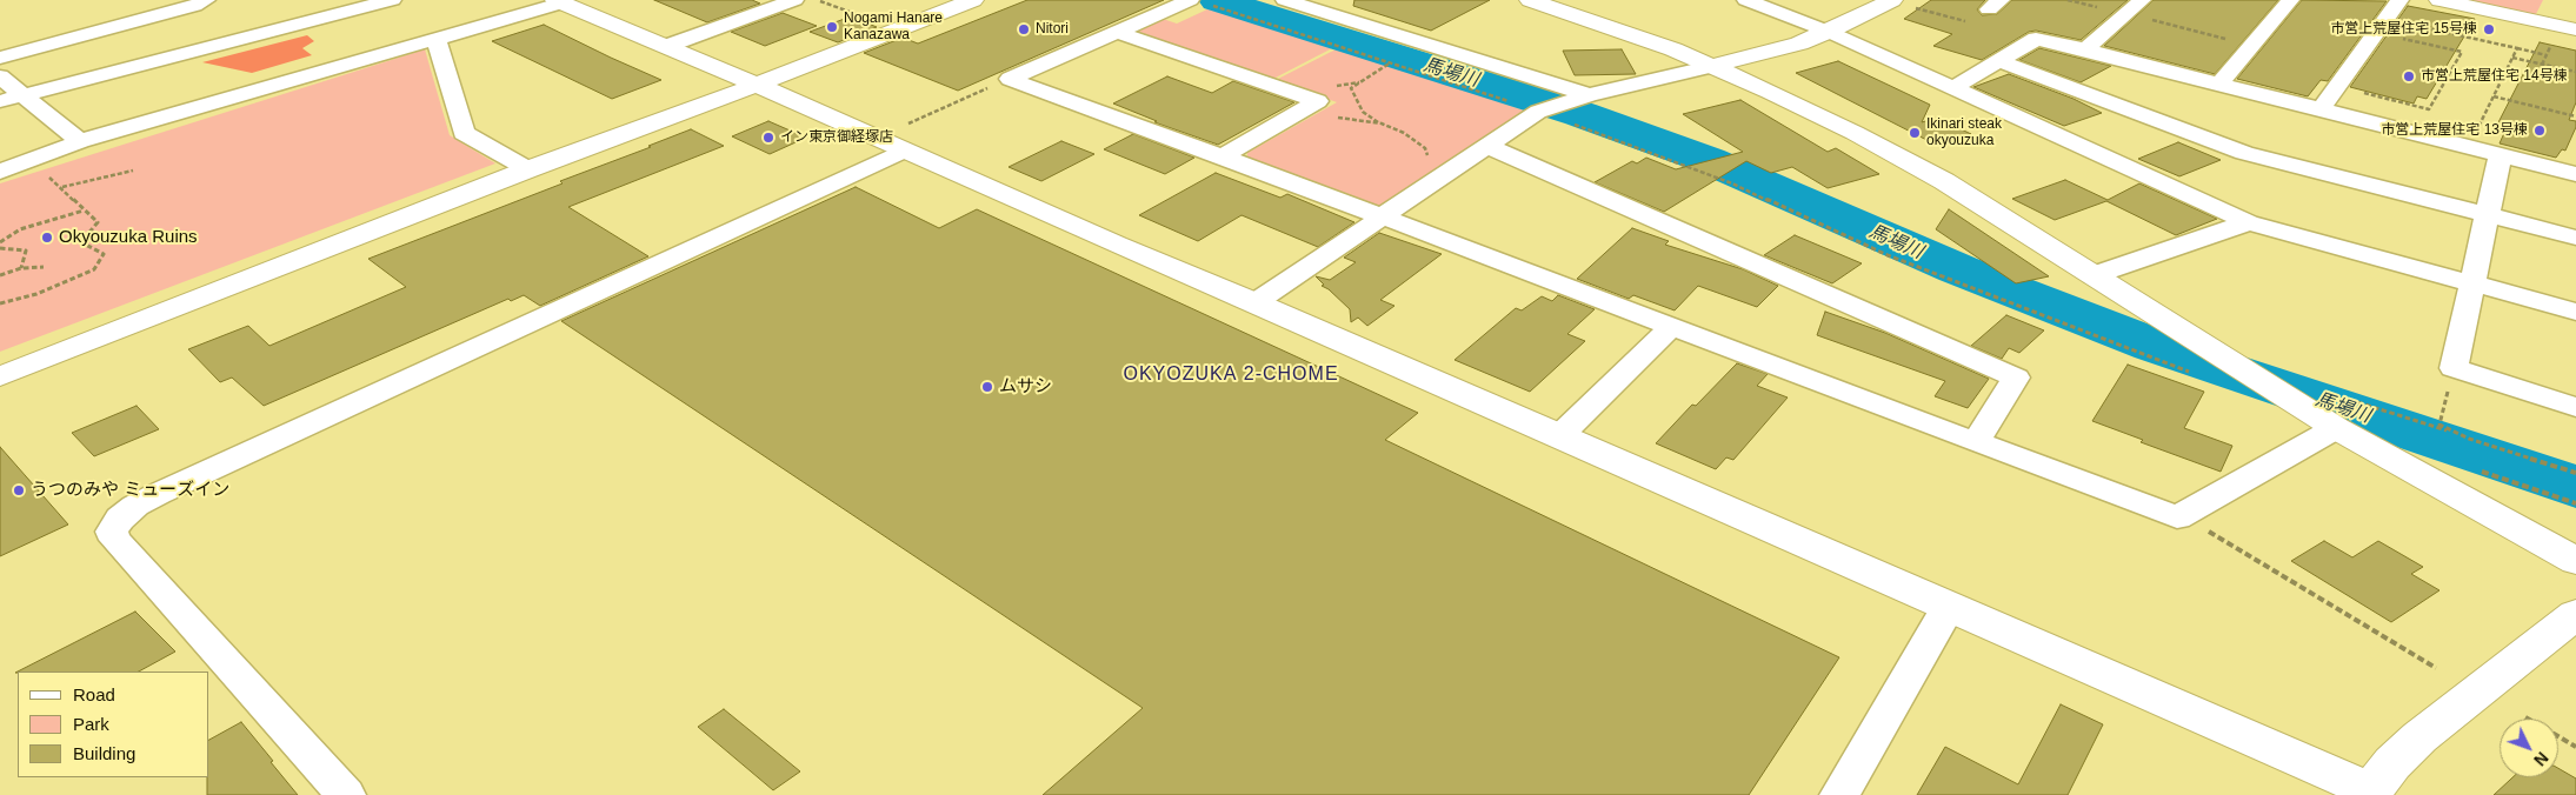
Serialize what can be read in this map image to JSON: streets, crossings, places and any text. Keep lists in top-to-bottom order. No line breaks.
{"districts":["OKYOZUKA 2-CHOME"],"water":["馬場川"],"places":["Nogami Hanare Kanazawa","Nitori","市営上荒屋住宅 15号棟","市営上荒屋住宅 14号棟","市営上荒屋住宅 13号棟","Ikinari steak okyouzuka","イン東京御経塚店","Okyouzuka Ruins","ムサシ","うつのみや ミューズイン"],"legend":["Road","Park","Building"],"north":"bottom right"}
